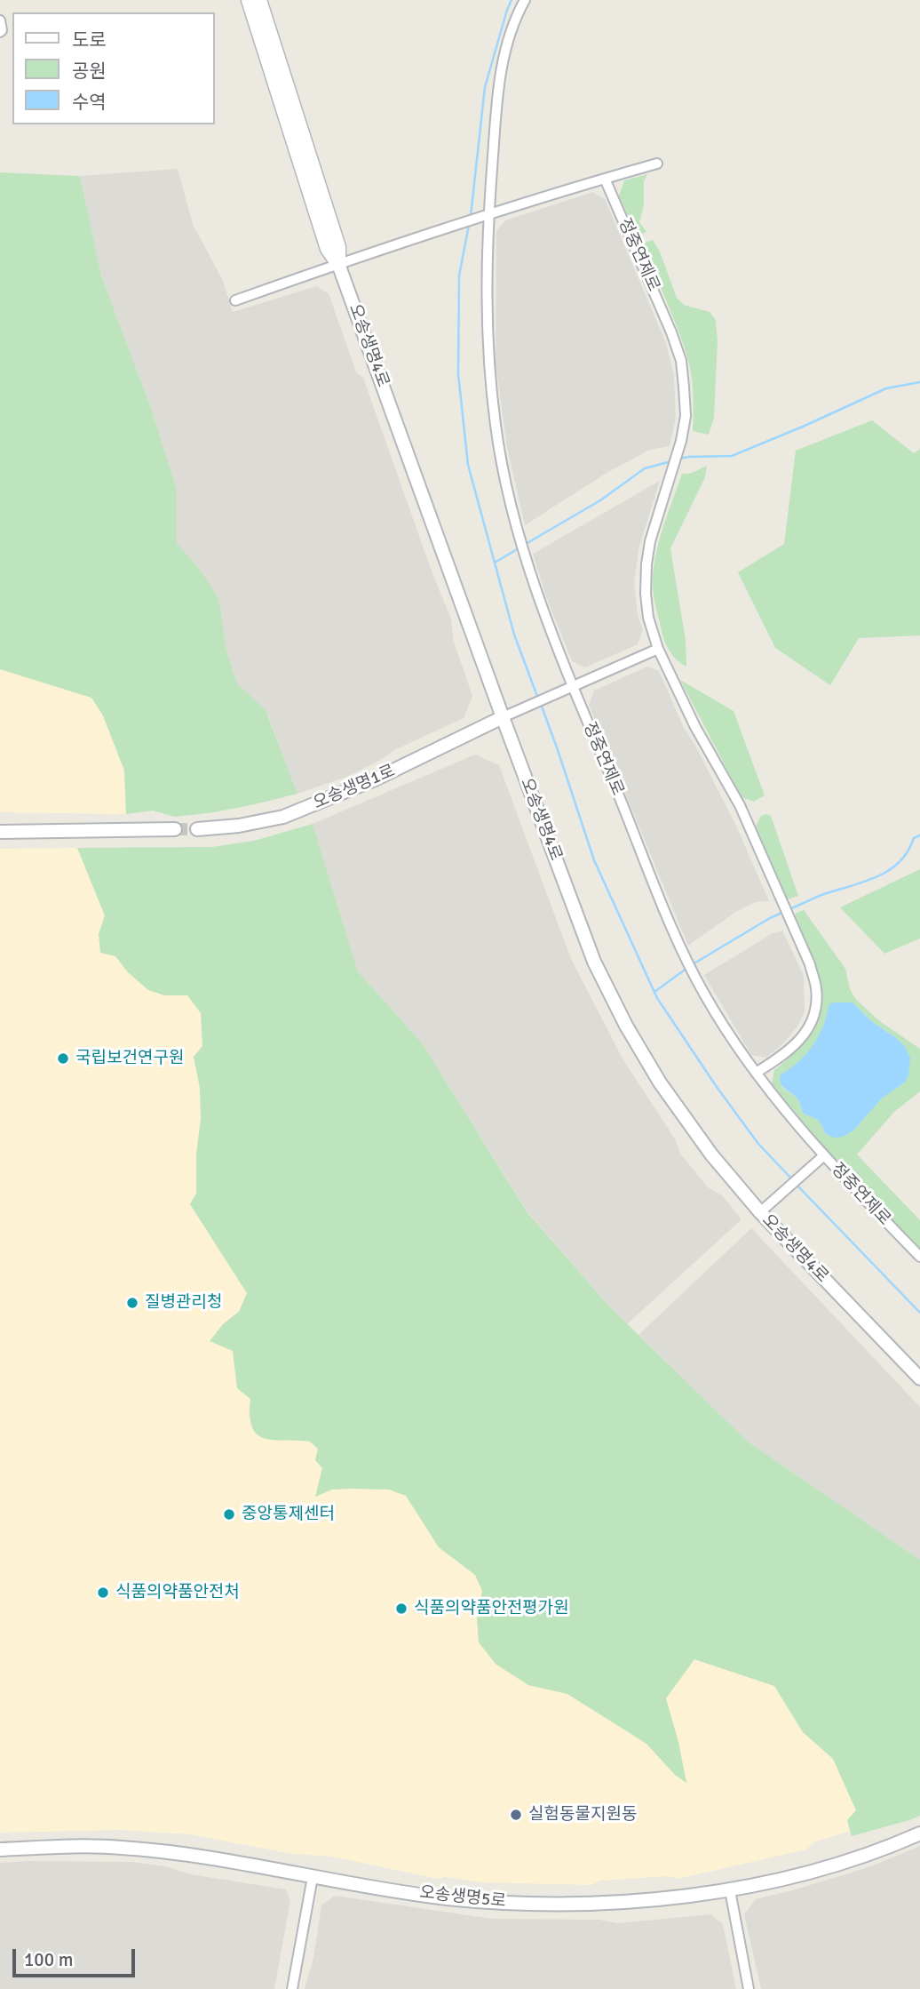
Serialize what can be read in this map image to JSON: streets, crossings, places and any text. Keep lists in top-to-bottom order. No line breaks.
{"streets":{"street":["정중연제로","오송생명4로","오송생명1로","오송생명5로"]},"crossings":[["오송생명4로","오송생명1로"]],"places":["국립보건연구원","질병관리청","중앙통제센터","식품의약품안전처","식품의약품안전평가원","실험동물지원동"],"legend":["도로","공원","수역"],"scale_bar":"100 m"}
